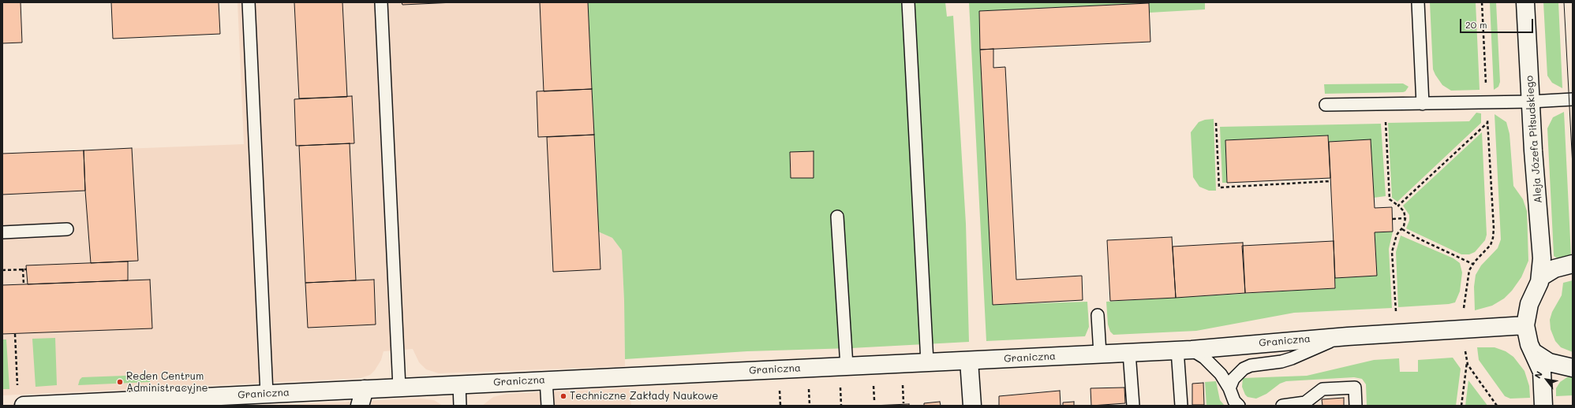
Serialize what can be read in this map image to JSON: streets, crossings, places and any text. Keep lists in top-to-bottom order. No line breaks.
{"streets":{"street":["Aleja Józefa Piłsudskiego","Graniczna"]},"crossings":[["Aleja Józefa Piłsudskiego","Graniczna"]],"places":["Reden Centrum Administracyjne","Techniczne Zakłady Naukowe"],"scale_bar":"20 m","north":"top left"}
